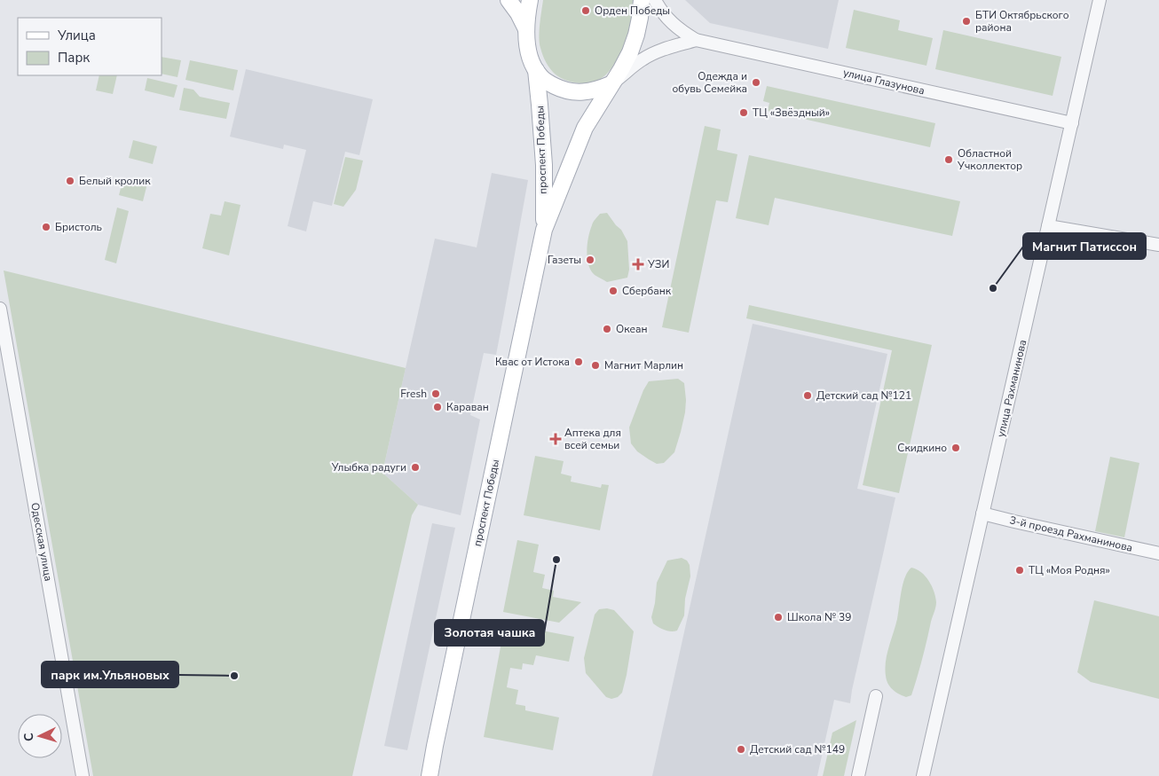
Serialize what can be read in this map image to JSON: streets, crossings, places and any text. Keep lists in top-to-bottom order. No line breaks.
{"streets":{"main road":["проспект Победы"],"street":["улица Глазунова","улица Рахманинова","3-й проезд Рахманинова","Одесская улица"]},"crossings":[["улица Глазунова","проспект Победы"],["улица Глазунова","улица Рахманинова"],["улица Рахманинова","3-й проезд Рахманинова"]],"places":{"other":["Орден Победы","БТИ Октябрьского района","Одежда и обувь Семейка","ТЦ «Звёздный»","Областной Учколлектор","Белый кролик","Бристоль","Газеты","Магнит Патиссон","Сбербанк","Океан","Квас от Истока","Магнит Марлин","Fresh","Детский сад №121","Караван","Скидкино","Улыбка радуги","Золотая чашка","ТЦ «Моя Родня»","Школа № 39","парк им.Ульяновых","Детский сад №149"],"health":["УЗИ","Аптека для всей семьи"]},"legend":["Улица","Парк"],"north":"left"}
